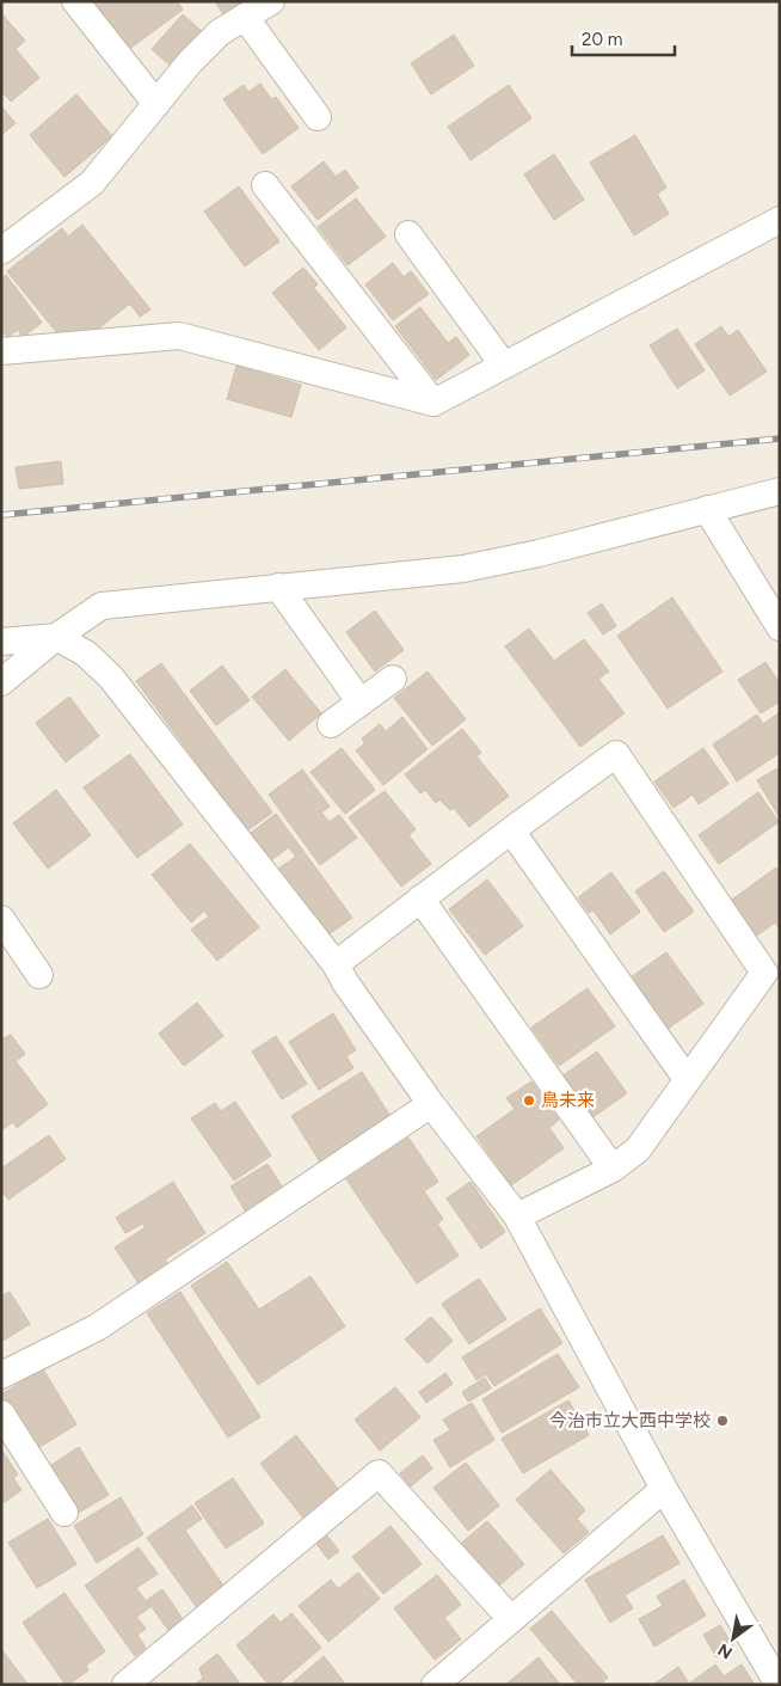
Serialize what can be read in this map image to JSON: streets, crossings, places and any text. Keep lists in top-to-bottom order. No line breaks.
{"places":["鳥未来","今治市立大西中学校"],"scale_bar":"20 m","north":"bottom left"}
